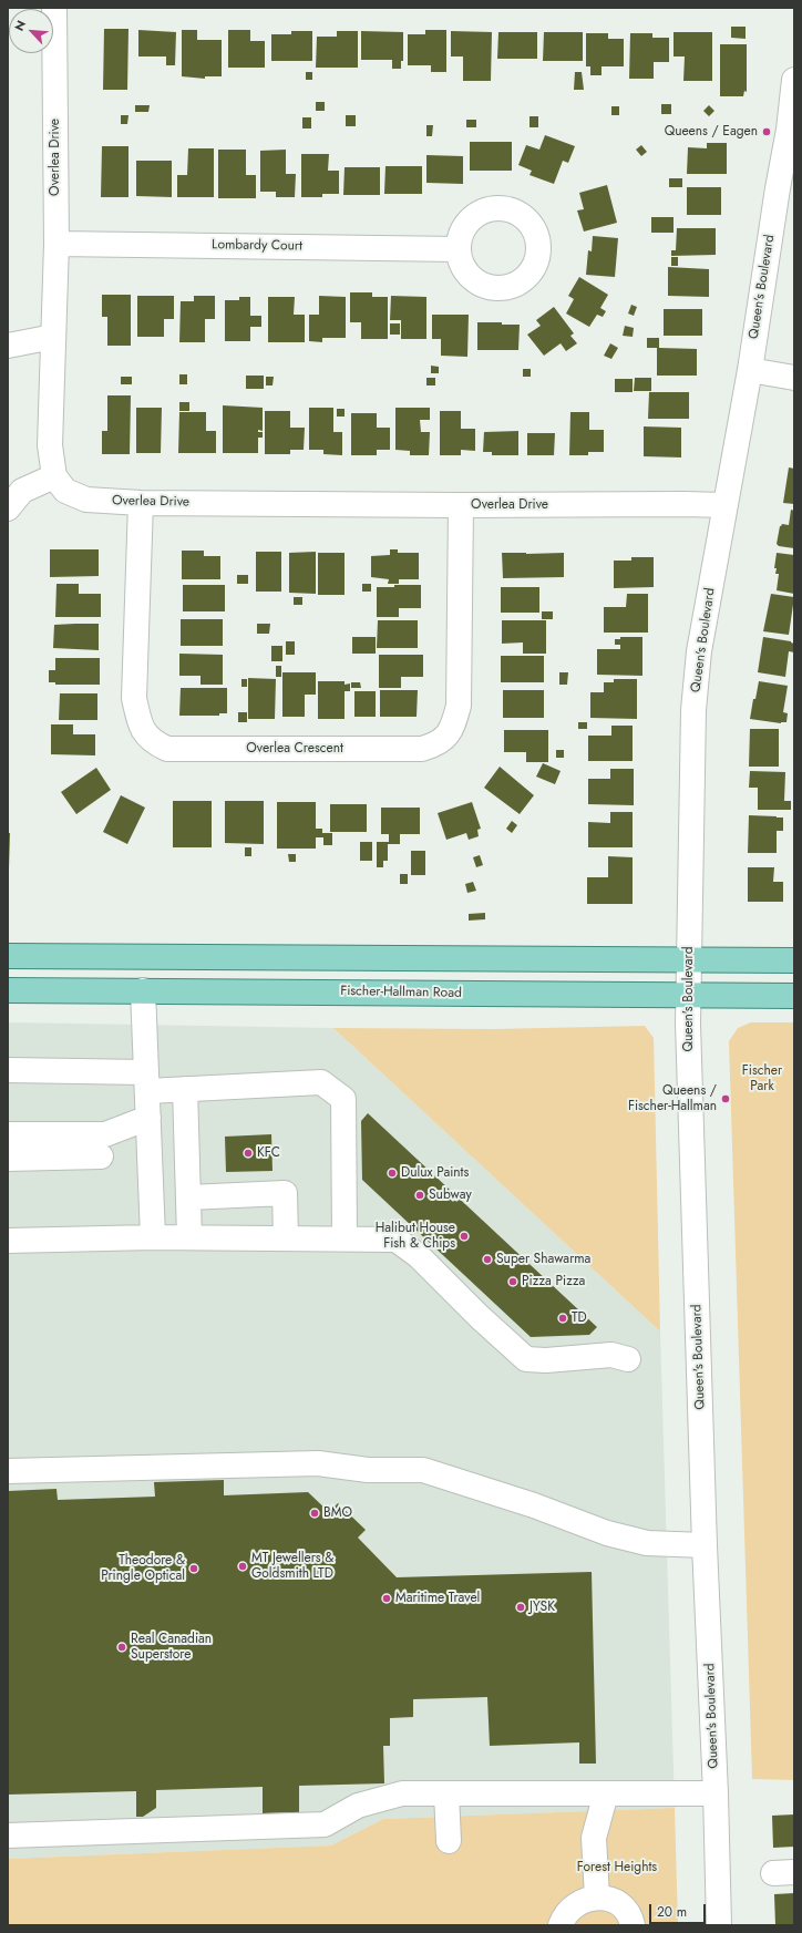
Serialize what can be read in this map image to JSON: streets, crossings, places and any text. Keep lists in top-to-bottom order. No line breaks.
{"streets":{"main road":["Fischer-Hallman Road"],"street":["Overlea Drive","Lombardy Court","Queen's Boulevard","Overlea Crescent"]},"crossings":[["Overlea Drive","Lombardy Court"],["Overlea Drive","Queen's Boulevard"],["Overlea Drive","Overlea Crescent"],["Queen's Boulevard","Fischer-Hallman Road"]],"parks":["Fischer Park","Forest Heights"],"places":["Queens / Eagen","Queens / Fischer-Hallman","KFC","Dulux Paints","Subway","Halibut House Fish & Chips","Super Shawarma","Pizza Pizza","TD","BMO","MT Jewellers & Goldsmith LTD","Theodore & Pringle Optical","Maritime Travel","JYSK","Real Canadian Superstore"],"scale_bar":"20 m","north":"top left"}
